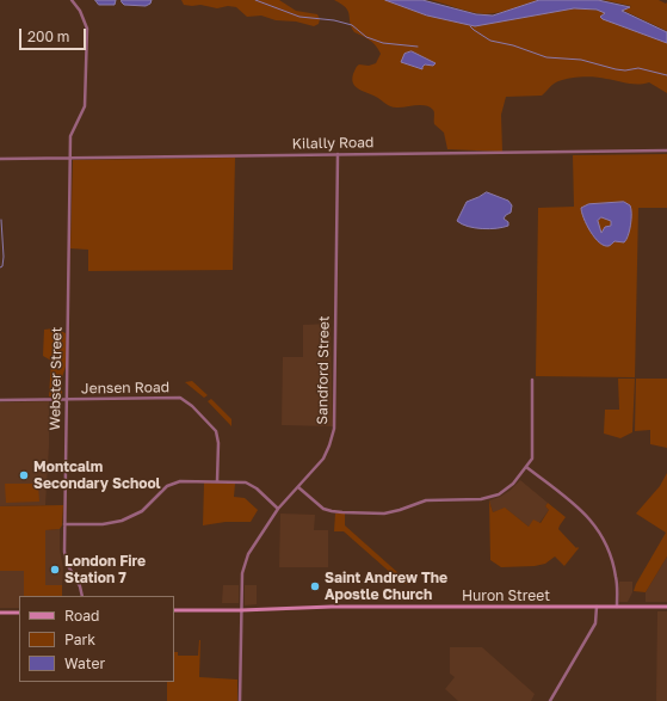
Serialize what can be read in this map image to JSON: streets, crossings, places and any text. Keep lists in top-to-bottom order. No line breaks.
{"streets":{"main road":["Huron Street"],"street":["Kilally Road","Sandford Street","Webster Street","Jensen Road"]},"crossings":[["Kilally Road","Sandford Street"],["Kilally Road","Webster Street"],["Sandford Street","Huron Street"],["Webster Street","Jensen Road"]],"places":["Montcalm Secondary School","London Fire Station 7","Saint Andrew The Apostle Church"],"legend":["Road","Park","Water"],"scale_bar":"200 m"}
